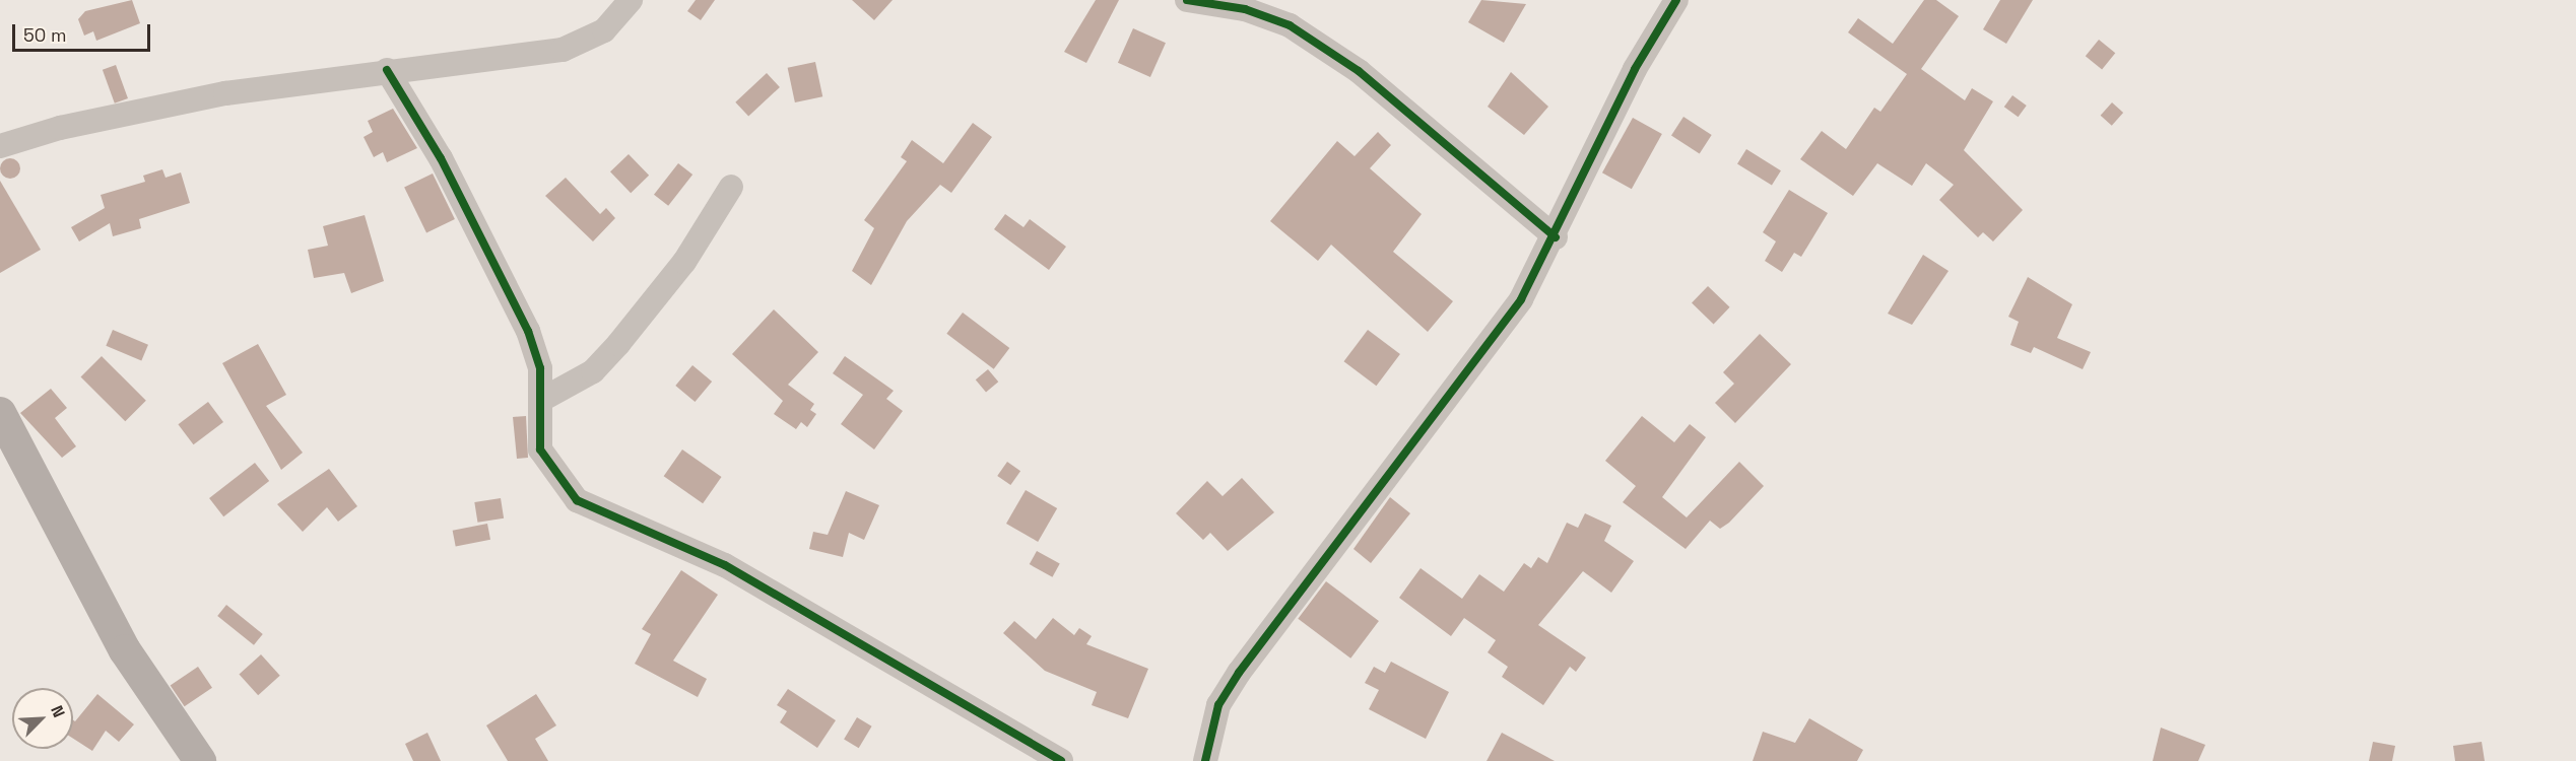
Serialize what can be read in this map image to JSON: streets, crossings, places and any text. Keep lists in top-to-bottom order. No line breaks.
{"scale_bar":"50 m","north":"top right"}
